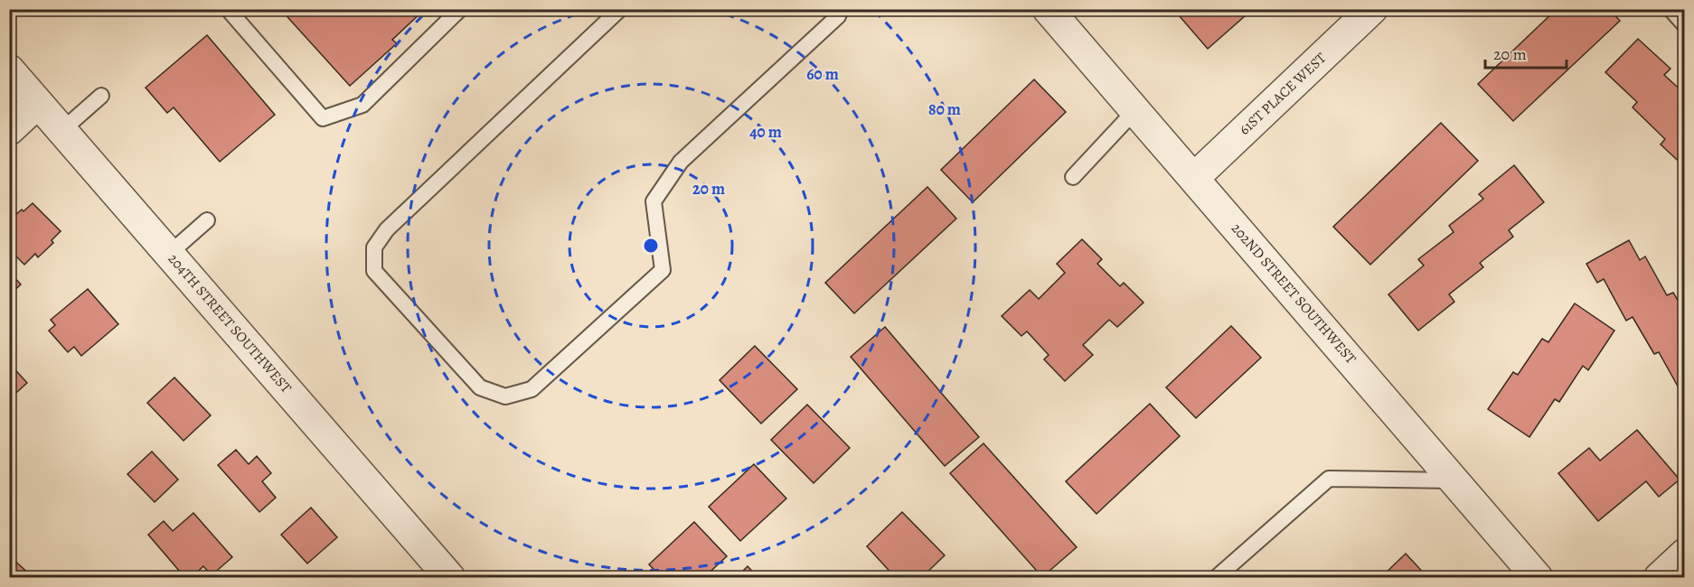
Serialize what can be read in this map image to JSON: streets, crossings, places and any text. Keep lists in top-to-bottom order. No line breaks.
{"streets":{"street":["61ST PLACE WEST","202ND STREET SOUTHWEST","204TH STREET SOUTHWEST"]},"crossings":[["61ST PLACE WEST","202ND STREET SOUTHWEST"]],"scale_bar":"20 m","rings":["60 m","80 m","40 m","20 m"]}
